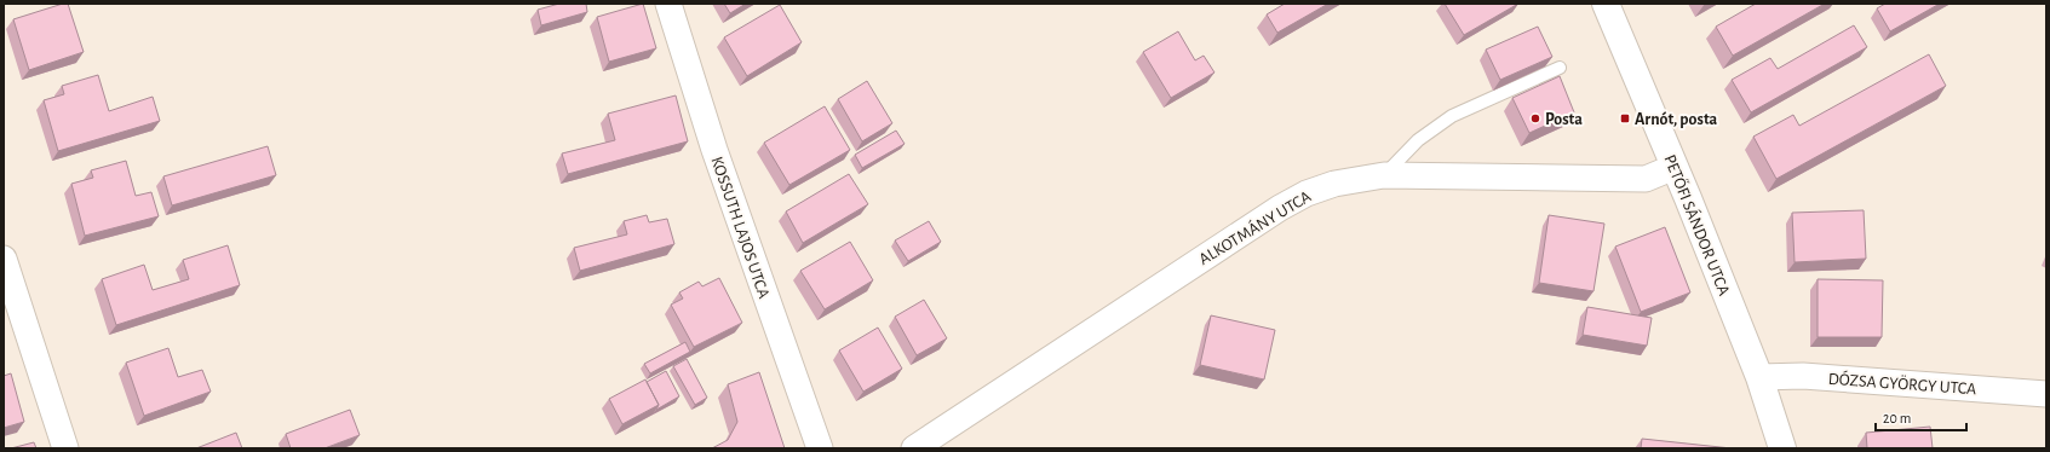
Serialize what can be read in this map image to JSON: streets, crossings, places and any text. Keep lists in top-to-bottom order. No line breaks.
{"streets":{"main road":["PETŐFI SÁNDOR UTCA"],"street":["KOSSUTH LAJOS UTCA","ALKOTMÁNY UTCA","DÓZSA GYÖRGY UTCA"]},"crossings":[["PETŐFI SÁNDOR UTCA","ALKOTMÁNY UTCA"],["PETŐFI SÁNDOR UTCA","DÓZSA GYÖRGY UTCA"]],"places":{"other":["Posta"],"transit":["Arnót, posta"]},"scale_bar":"20 m"}
